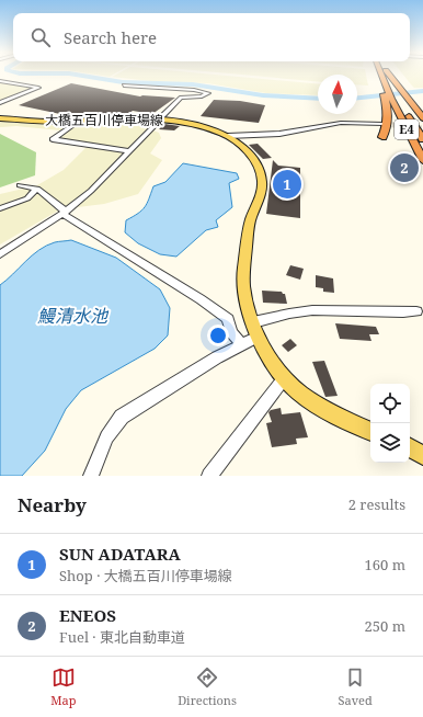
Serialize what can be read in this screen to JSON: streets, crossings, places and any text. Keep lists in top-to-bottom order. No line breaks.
{"streets":{"highway":["E4"],"main road":["大橋五百川停車場線"]},"water":["鰻清水池"],"north":"top","page":{"search":"Search here","pins":["2","1"],"heading":["Nearby","2 results"],"list":[{"mark":"1","name":"SUN ADATARA","note":"Shop · 大橋五百川停車場線","value":"160 m"},{"mark":"2","name":"ENEOS","note":"Fuel · 東北自動車道","value":"250 m"}],"nav":["Map","Directions","Saved"]}}
